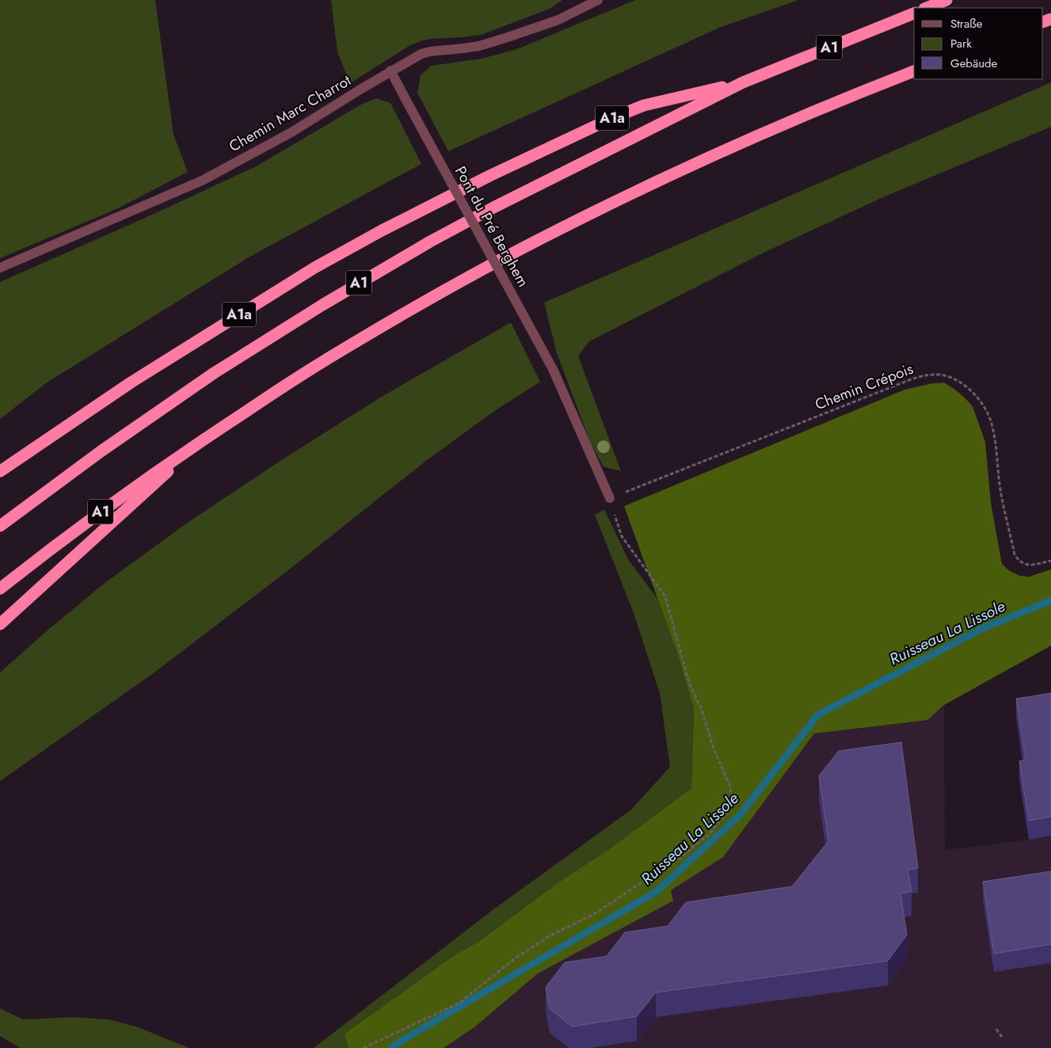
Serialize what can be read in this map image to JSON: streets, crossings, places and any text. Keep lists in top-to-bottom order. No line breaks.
{"streets":{"highway":["A1","A1a"],"street":["Chemin Marc Charrot","Pont du Pré Berghem"],"path":["Chemin Crépois"]},"crossings":[["A1","A1a"],["Chemin Marc Charrot","Pont du Pré Berghem"],["Pont du Pré Berghem","Chemin Crépois"]],"water":["Ruisseau La Lissole"],"legend":["Straße","Park","Gebäude"]}
